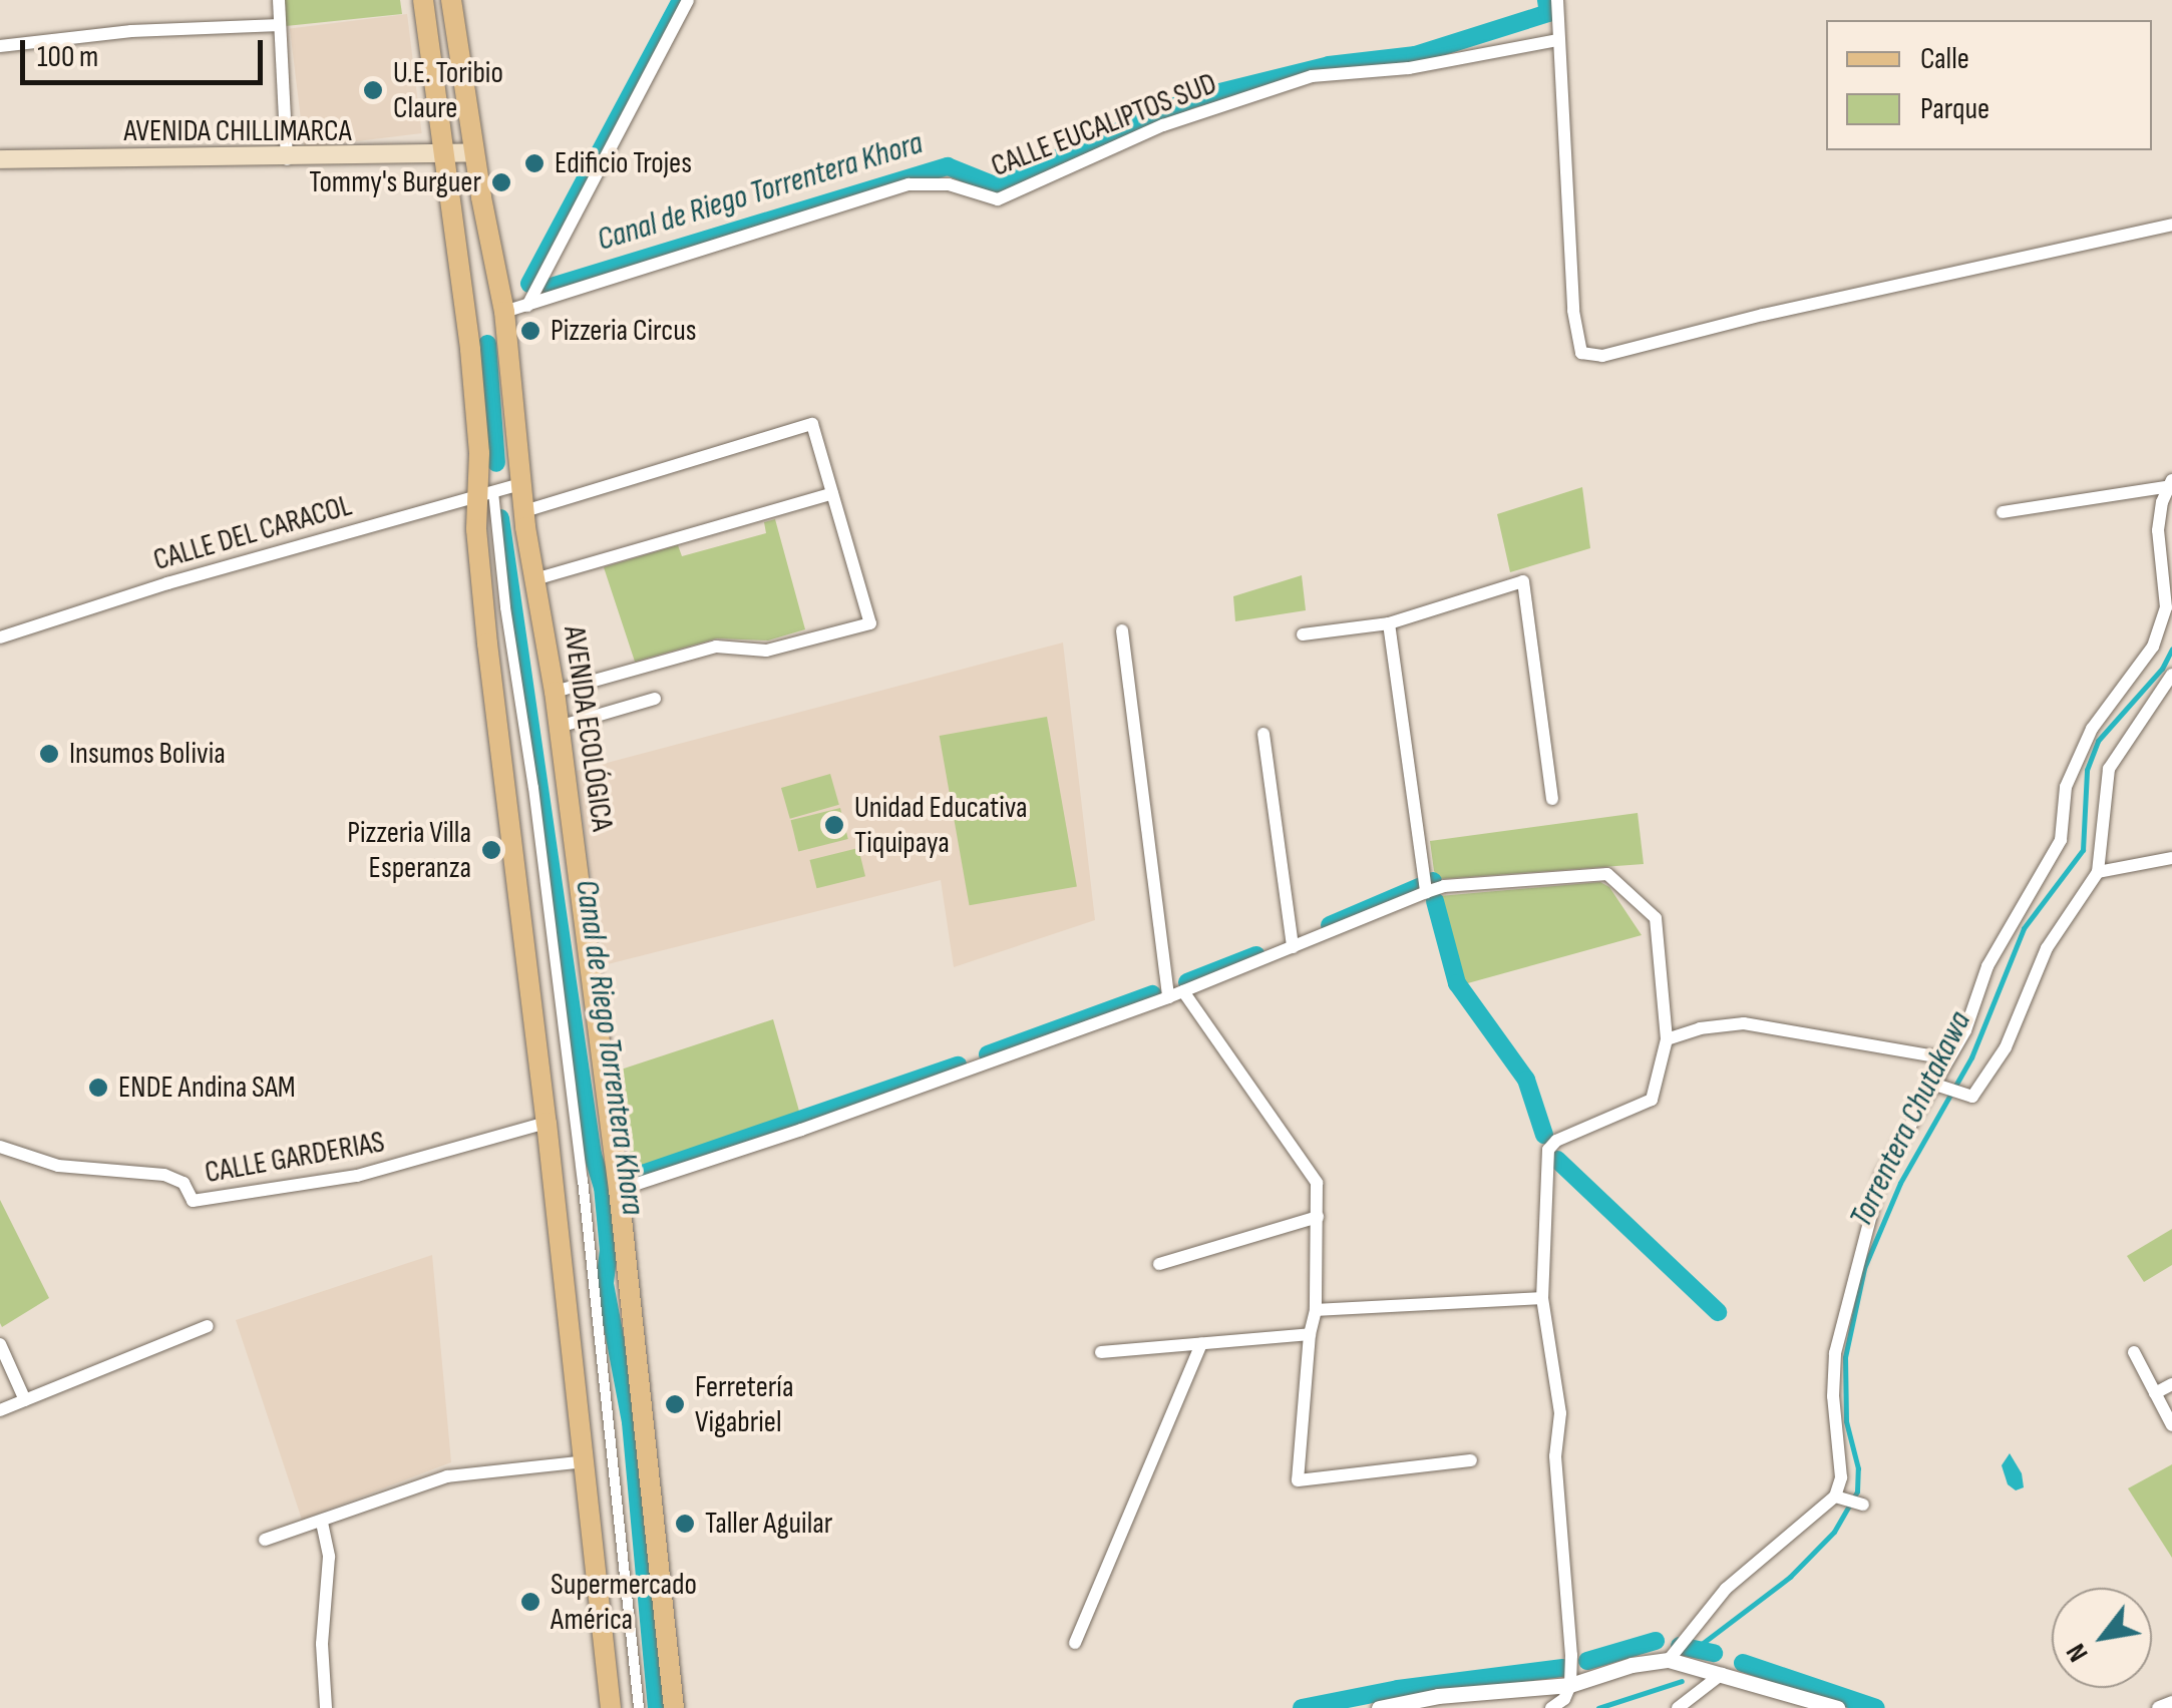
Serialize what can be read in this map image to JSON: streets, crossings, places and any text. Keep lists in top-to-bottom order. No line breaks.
{"streets":{"main road":["AVENIDA CHILLIMARCA","AVENIDA ECOLÓGICA"],"street":["CALLE EUCALIPTOS SUD","CALLE DEL CARACOL","CALLE GARDERIAS"]},"crossings":[["CALLE EUCALIPTOS SUD","AVENIDA ECOLÓGICA"],["AVENIDA CHILLIMARCA","AVENIDA ECOLÓGICA"],["CALLE DEL CARACOL","AVENIDA ECOLÓGICA"]],"water":["Canal de Riego Torrentera Khora","Torrentera Chutakawa"],"places":["U.E. Toribio Claure","Edificio Trojes","Tommy's Burguer","Pizzeria Circus","Insumos Bolivia","Unidad Educativa Tiquipaya","Pizzeria Villa Esperanza","ENDE Andina SAM","Ferretería Vigabriel","Taller Aguilar","Supermercado América"],"legend":["Calle","Parque"],"scale_bar":"100 m","north":"bottom left"}
